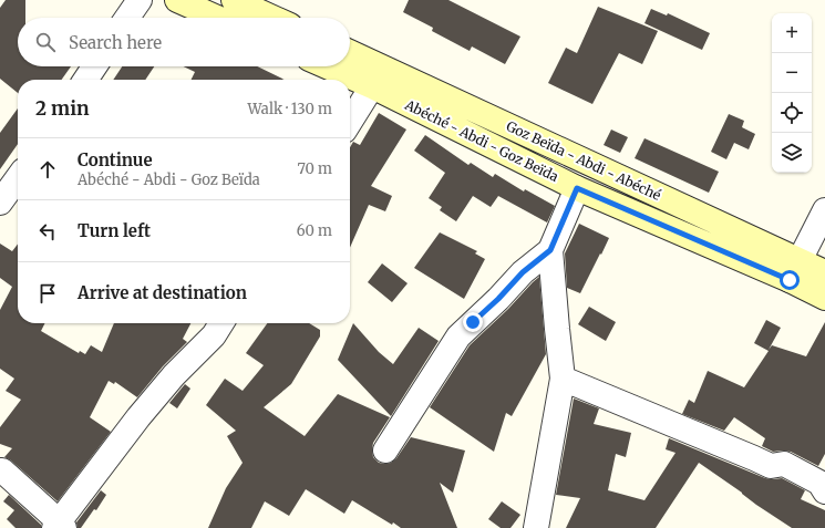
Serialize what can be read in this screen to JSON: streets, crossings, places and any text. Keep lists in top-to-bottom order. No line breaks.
{"streets":{"main road":["Abéché - Abdi - Goz Beïda","Goz Beïda - Abdi - Abéché"]},"crossings":[["Abéché - Abdi - Goz Beïda","Goz Beïda - Abdi - Abéché"]],"page":{"map_buttons":["+","−"],"search":"Search here","heading":["2 min","Walk · 130 m"],"list":[["Continue","Abéché - Abdi - Goz Beïda","70 m"],["Turn left","60 m"],"Arrive at destination"]}}
